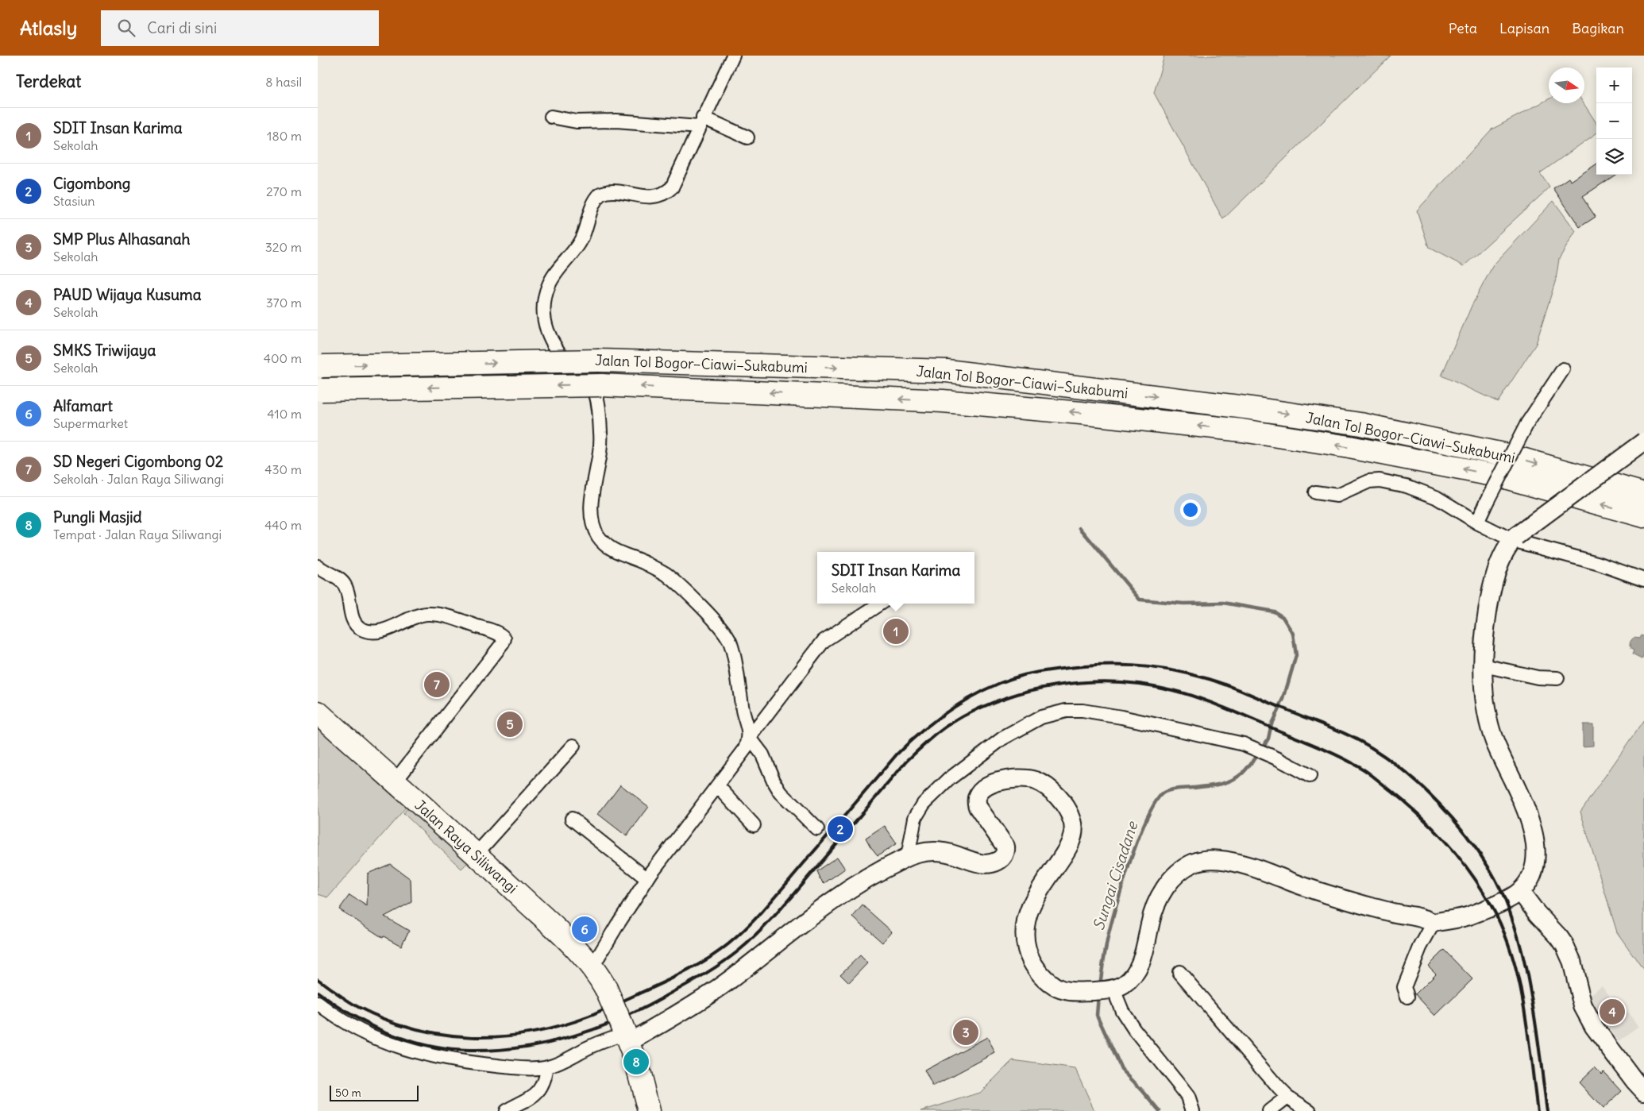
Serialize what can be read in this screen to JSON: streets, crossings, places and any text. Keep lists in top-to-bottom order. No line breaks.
{"streets":{"highway":["Jalan Tol Bogor–Ciawi–Sukabumi","Jalan Raya Siliwangi"]},"water":["Sungai Cisadane"],"scale_bar":"50 m","north":"right","page":{"header":"Atlasly","search":"Cari di sini","nav":["Peta","Lapisan","Bagikan"],"heading":["Terdekat","8 hasil"],"map_buttons":["+","−"],"list":[{"mark":"1","name":"SDIT Insan Karima","note":"Sekolah","value":"180 m"},{"mark":"2","name":"Cigombong","note":"Stasiun","value":"270 m"},{"mark":"3","name":"SMP Plus Alhasanah","note":"Sekolah","value":"320 m"},{"mark":"4","name":"PAUD Wijaya Kusuma","note":"Sekolah","value":"370 m"},{"mark":"5","name":"SMKS Triwijaya","note":"Sekolah","value":"400 m"},{"mark":"6","name":"Alfamart","note":"Supermarket","value":"410 m"},{"mark":"7","name":"SD Negeri Cigombong 02","note":"Sekolah · Jalan Raya Siliwangi","value":"430 m"},{"mark":"8","name":"Pungli Masjid","note":"Tempat · Jalan Raya Siliwangi","value":"440 m"}],"popup":["SDIT Insan Karima","Sekolah"],"pins":["1","7","5","2","6","4","3","8"],"scale":"50 m"}}
